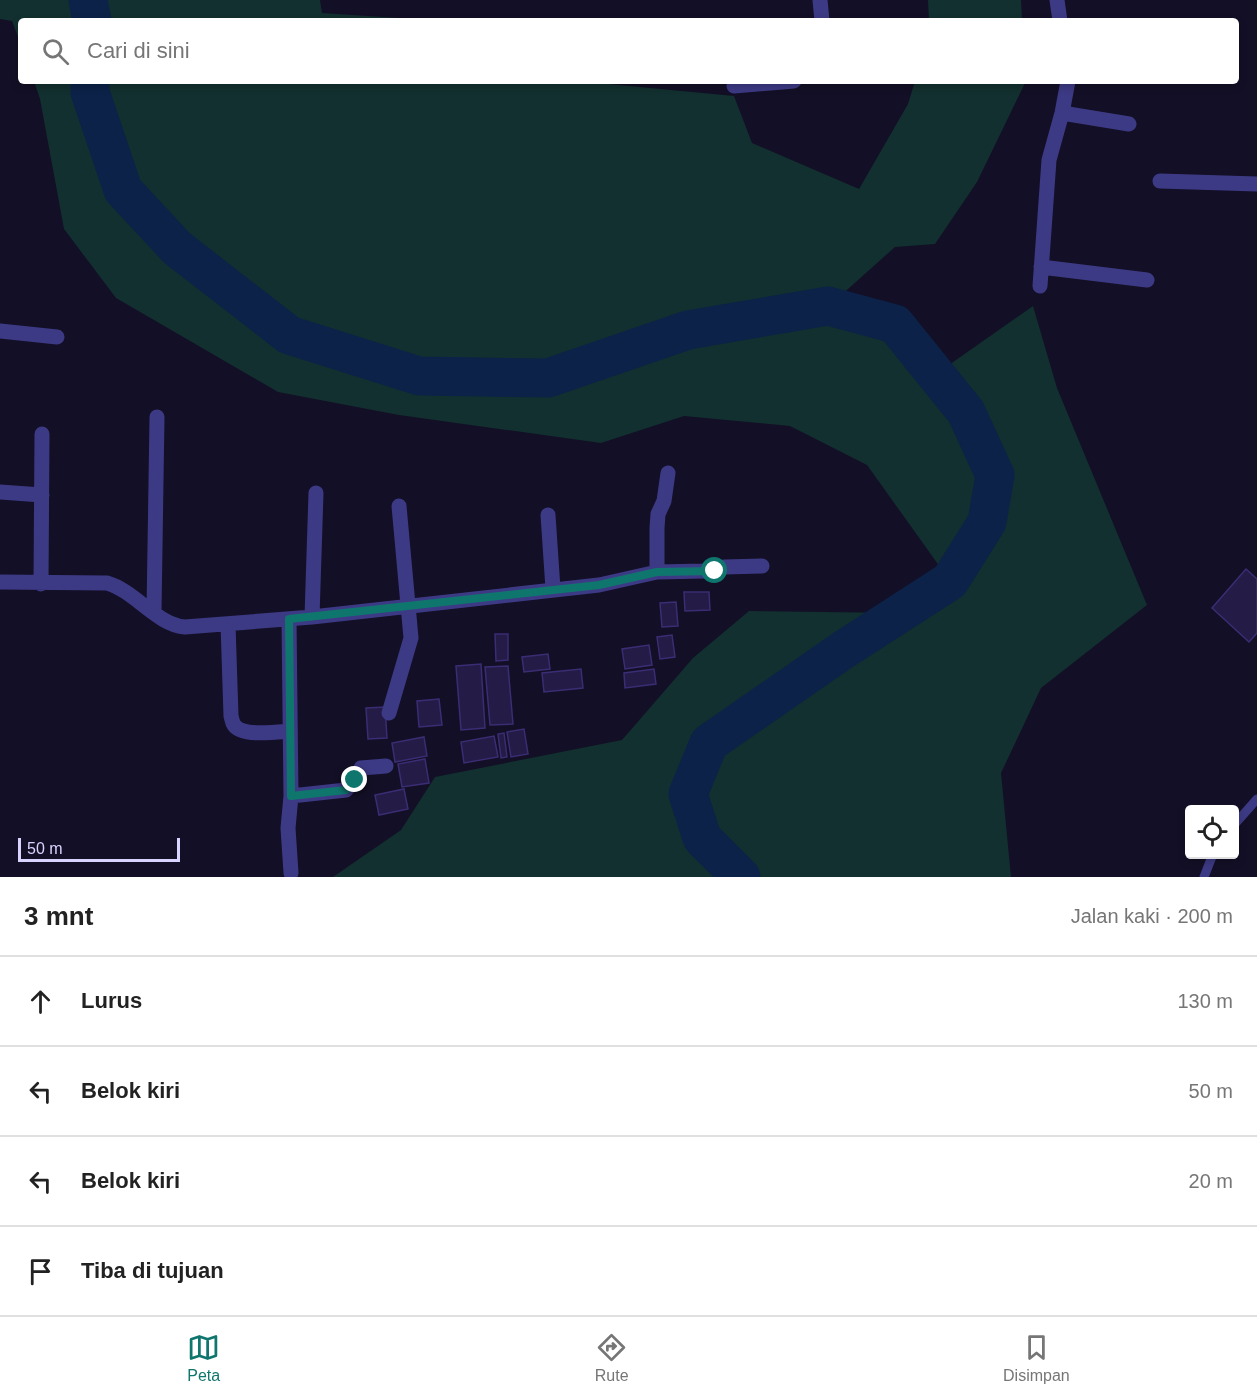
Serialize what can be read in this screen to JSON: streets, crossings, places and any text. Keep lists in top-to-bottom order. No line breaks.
{"scale_bar":"50 m","page":{"search":"Cari di sini","scale":"50 m","heading":["3 mnt","Jalan kaki · 200 m"],"list":[["Lurus","130 m"],["Belok kiri","50 m"],["Belok kiri","20 m"],"Tiba di tujuan"],"nav":["Peta","Rute","Disimpan"]}}
